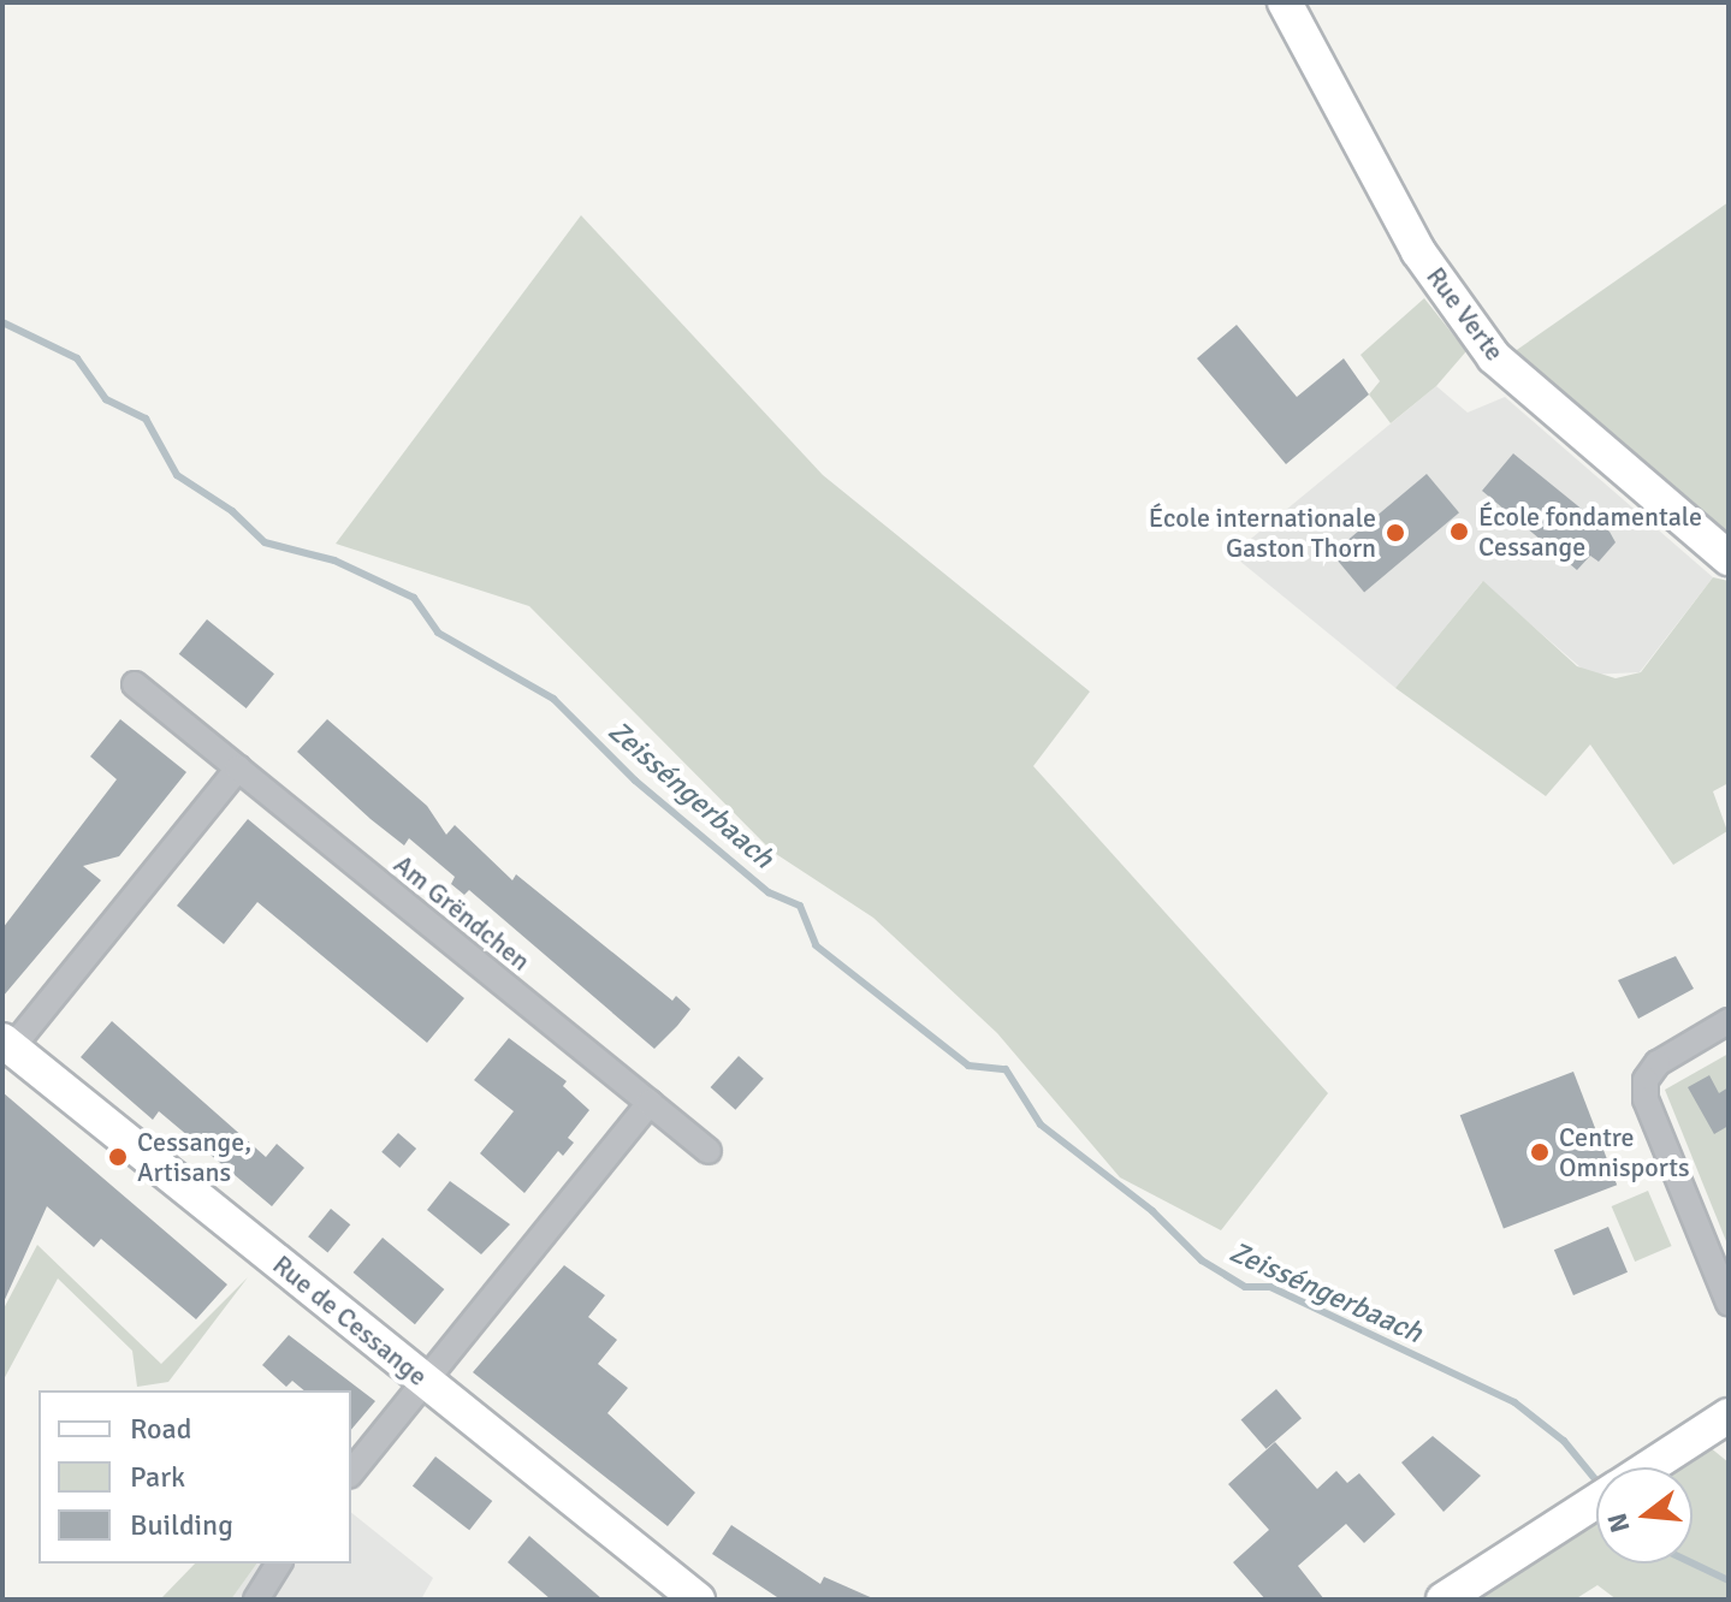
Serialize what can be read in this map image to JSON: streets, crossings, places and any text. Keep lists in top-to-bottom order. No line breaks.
{"streets":{"main road":["Rue Verte","Rue de Cessange"],"street":["Am Grëndchen"]},"water":["Zeisséngerbaach"],"places":["École fondamentale Cessange","École internationale Gaston Thorn","Centre Omnisports","Cessange, Artisans"],"legend":["Road","Park","Building"],"north":"left"}
